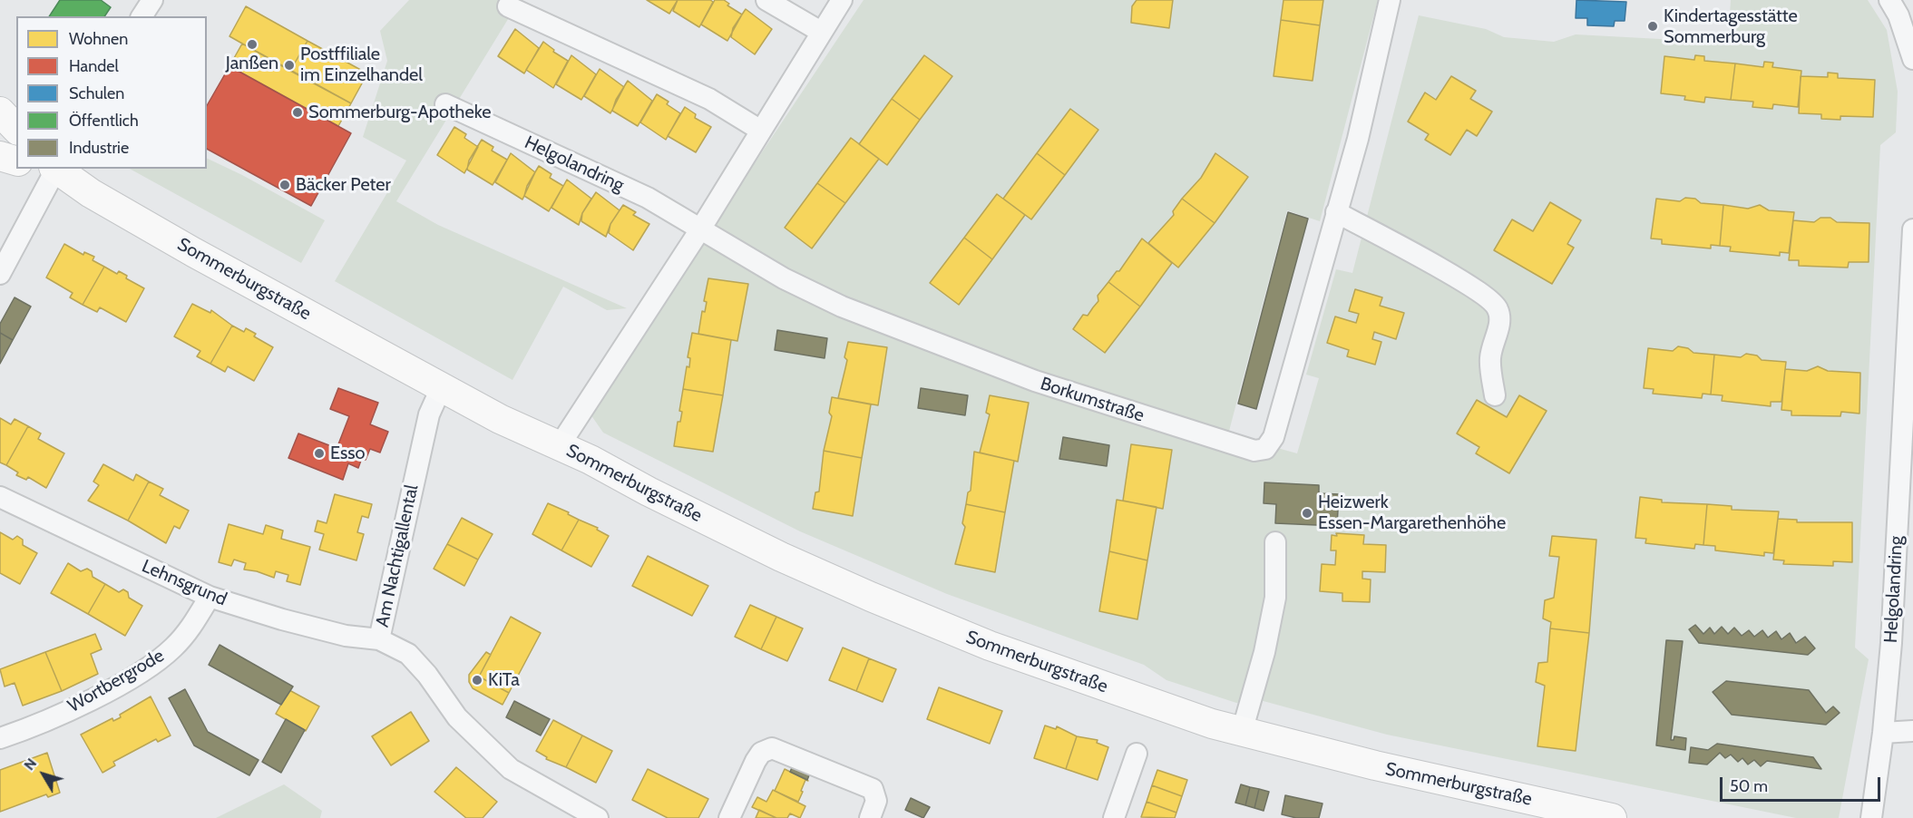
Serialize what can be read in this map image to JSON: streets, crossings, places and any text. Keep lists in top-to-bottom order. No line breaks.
{"streets":{"street":["Helgolandring","Sommerburgstraße","Borkumstraße","Am Nachtigallental","Lehnsgrund","Wortbergrode"]},"crossings":[["Helgolandring","Borkumstraße"],["Sommerburgstraße","Am Nachtigallental"],["Am Nachtigallental","Lehnsgrund"],["Lehnsgrund","Wortbergrode"]],"places":["Kindertagesstätte Sommerburg","Janßen","Postffiliale im Einzelhandel","Sommerburg-Apotheke","Bäcker Peter","Esso","Heizwerk Essen-Margarethenhöhe","KiTa"],"legend":["Wohnen","Handel","Schulen","Öffentlich","Industrie"],"scale_bar":"50 m","north":"top left"}
